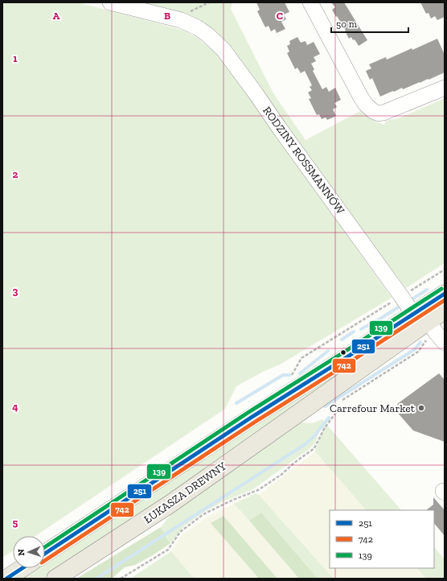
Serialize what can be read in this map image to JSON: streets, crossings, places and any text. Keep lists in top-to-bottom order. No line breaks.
{"streets":{"main road":["ŁUKASZA DREWNY"],"street":["RODZINY ROSSMANNÓW"]},"crossings":[["RODZINY ROSSMANNÓW","ŁUKASZA DREWNY"]],"places":["Carrefour Market"],"lines":["transit line 139","transit line 251","transit line 742"],"legend":["251","742","139"],"scale_bar":"50 m","north":"left","grid":{"columns":["A","B","C"],"rows":["1","2","3","4","5"]}}
